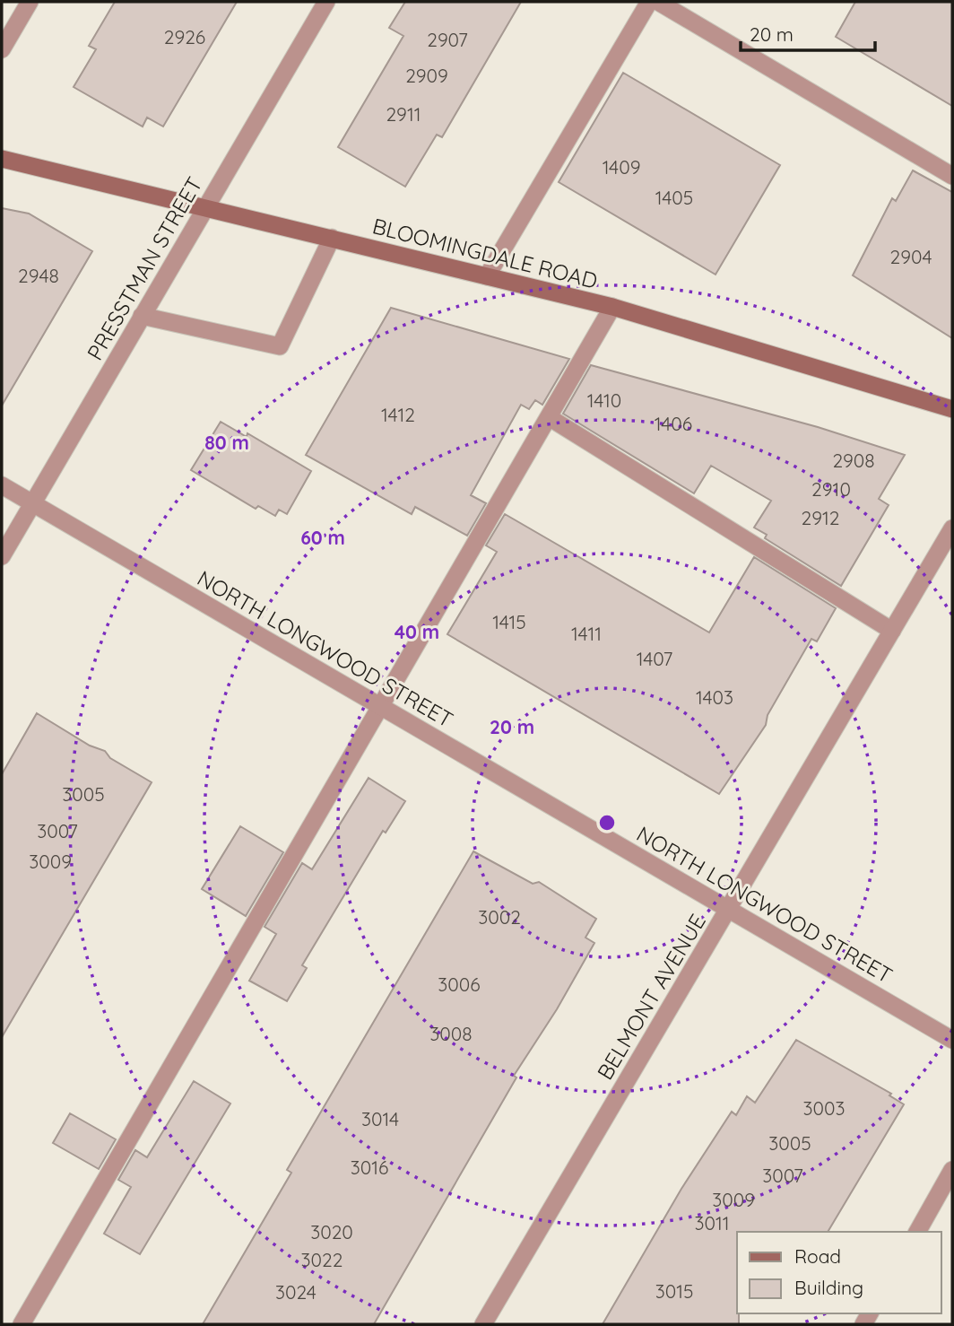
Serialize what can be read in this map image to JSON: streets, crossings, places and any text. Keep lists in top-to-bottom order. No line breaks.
{"streets":{"main road":["BLOOMINGDALE ROAD"],"street":["PRESSTMAN STREET","NORTH LONGWOOD STREET","BELMONT AVENUE"]},"crossings":[["BLOOMINGDALE ROAD","PRESSTMAN STREET"],["PRESSTMAN STREET","NORTH LONGWOOD STREET"],["NORTH LONGWOOD STREET","BELMONT AVENUE"]],"house_numbers":["2926","2907","2909","2911","1409","1405","2904","2948","1410","1412","1406","2908","2910","2912","1415","1411","1407","1403","3005","3007","3009","3002","3006","3008","3003","3014","3005","3016","3007","3009","3011","3020","3022","3015","3024"],"legend":["Road","Building"],"scale_bar":"20 m","rings":["80 m","60 m","40 m","20 m"]}
